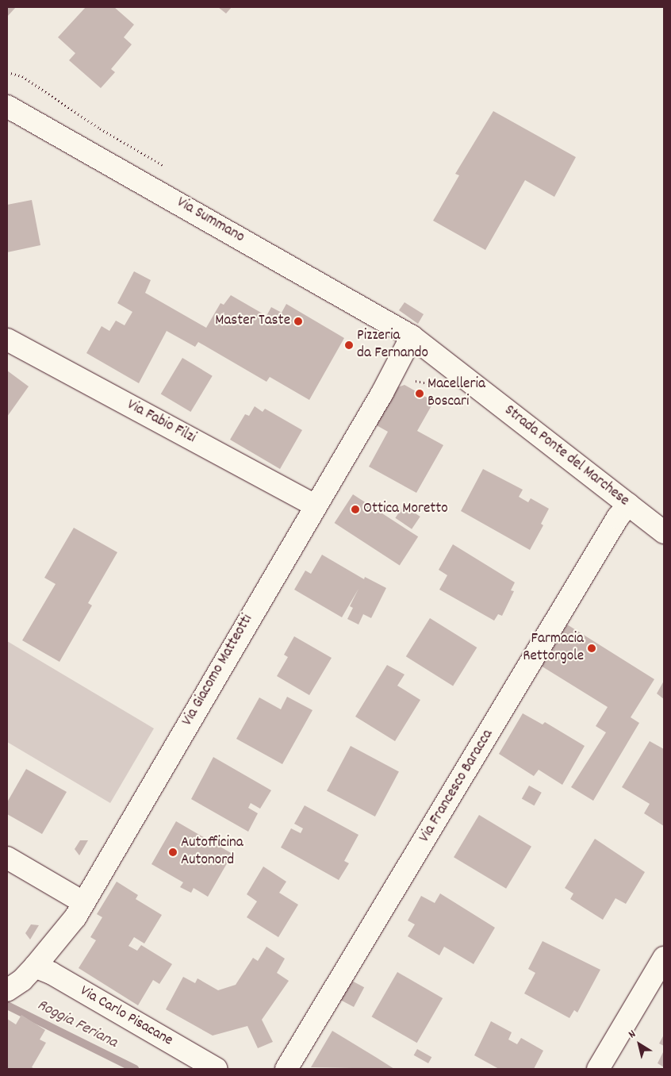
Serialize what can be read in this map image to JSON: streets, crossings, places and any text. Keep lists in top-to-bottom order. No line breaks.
{"streets":{"street":["Via Summano","Via Fabio Filzi","Strada Ponte del Marchese","Via Giacomo Matteotti","Via Francesco Baracca","Via Carlo Pisacane"]},"crossings":[["Via Summano","Strada Ponte del Marchese"],["Via Summano","Via Giacomo Matteotti"],["Via Fabio Filzi","Via Giacomo Matteotti"],["Strada Ponte del Marchese","Via Giacomo Matteotti"],["Strada Ponte del Marchese","Via Francesco Baracca"],["Via Giacomo Matteotti","Via Carlo Pisacane"]],"water":["Roggia Feriana"],"places":["Master Taste","Pizzeria da Fernando","Macelleria Boscari","Ottica Moretto","Farmacia Rettorgole","Autofficina Autonord"],"north":"top left"}
